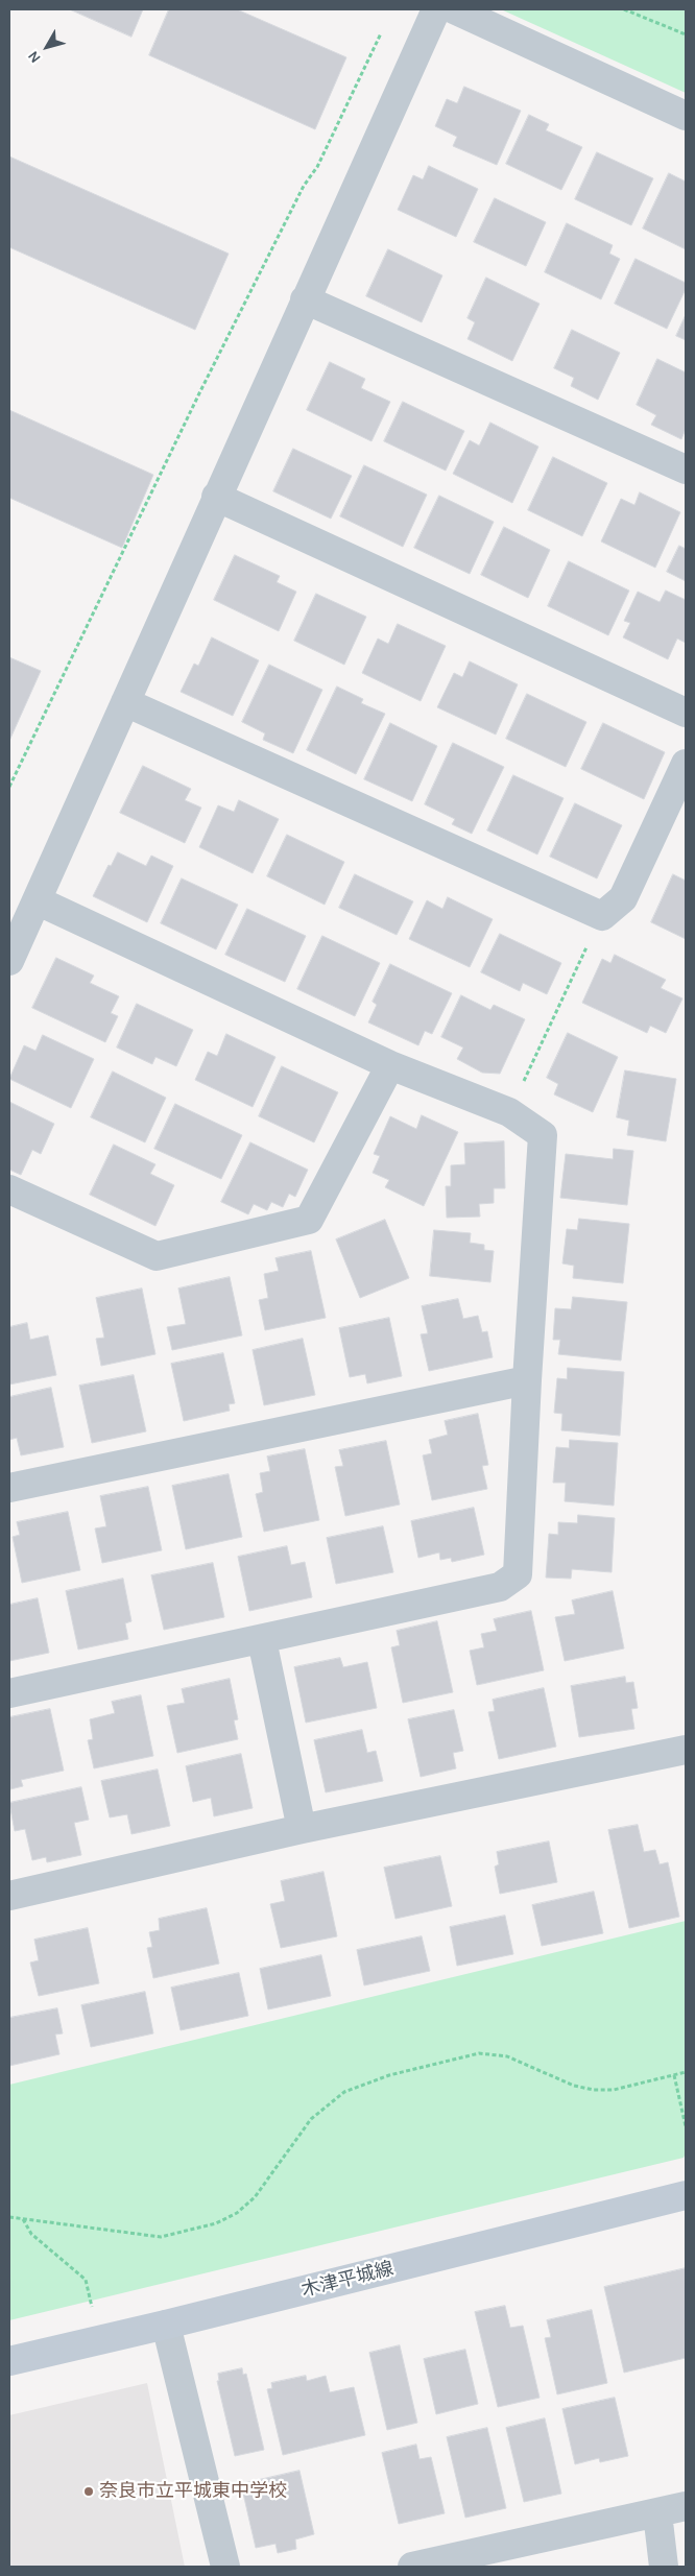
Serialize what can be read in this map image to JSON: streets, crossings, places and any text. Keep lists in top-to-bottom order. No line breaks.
{"streets":{"main road":["木津平城線"]},"places":["奈良市立平城東中学校"],"north":"bottom left"}
